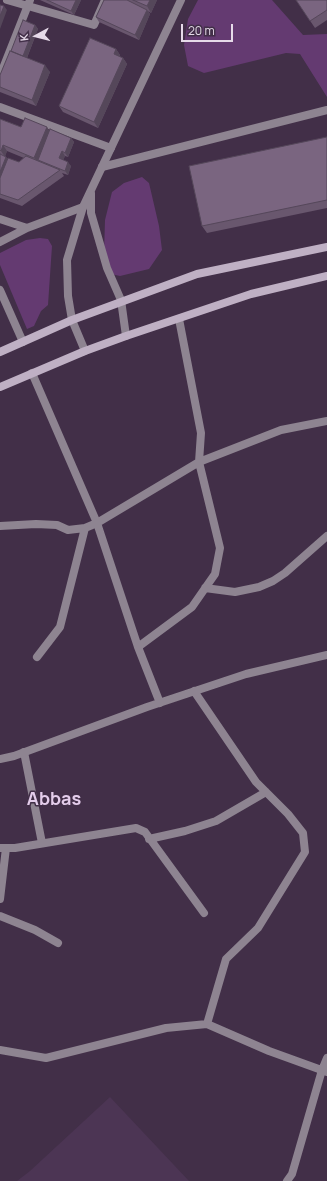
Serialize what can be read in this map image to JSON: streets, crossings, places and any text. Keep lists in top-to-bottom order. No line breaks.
{"districts":["Abbas"],"scale_bar":"20 m","north":"left"}
